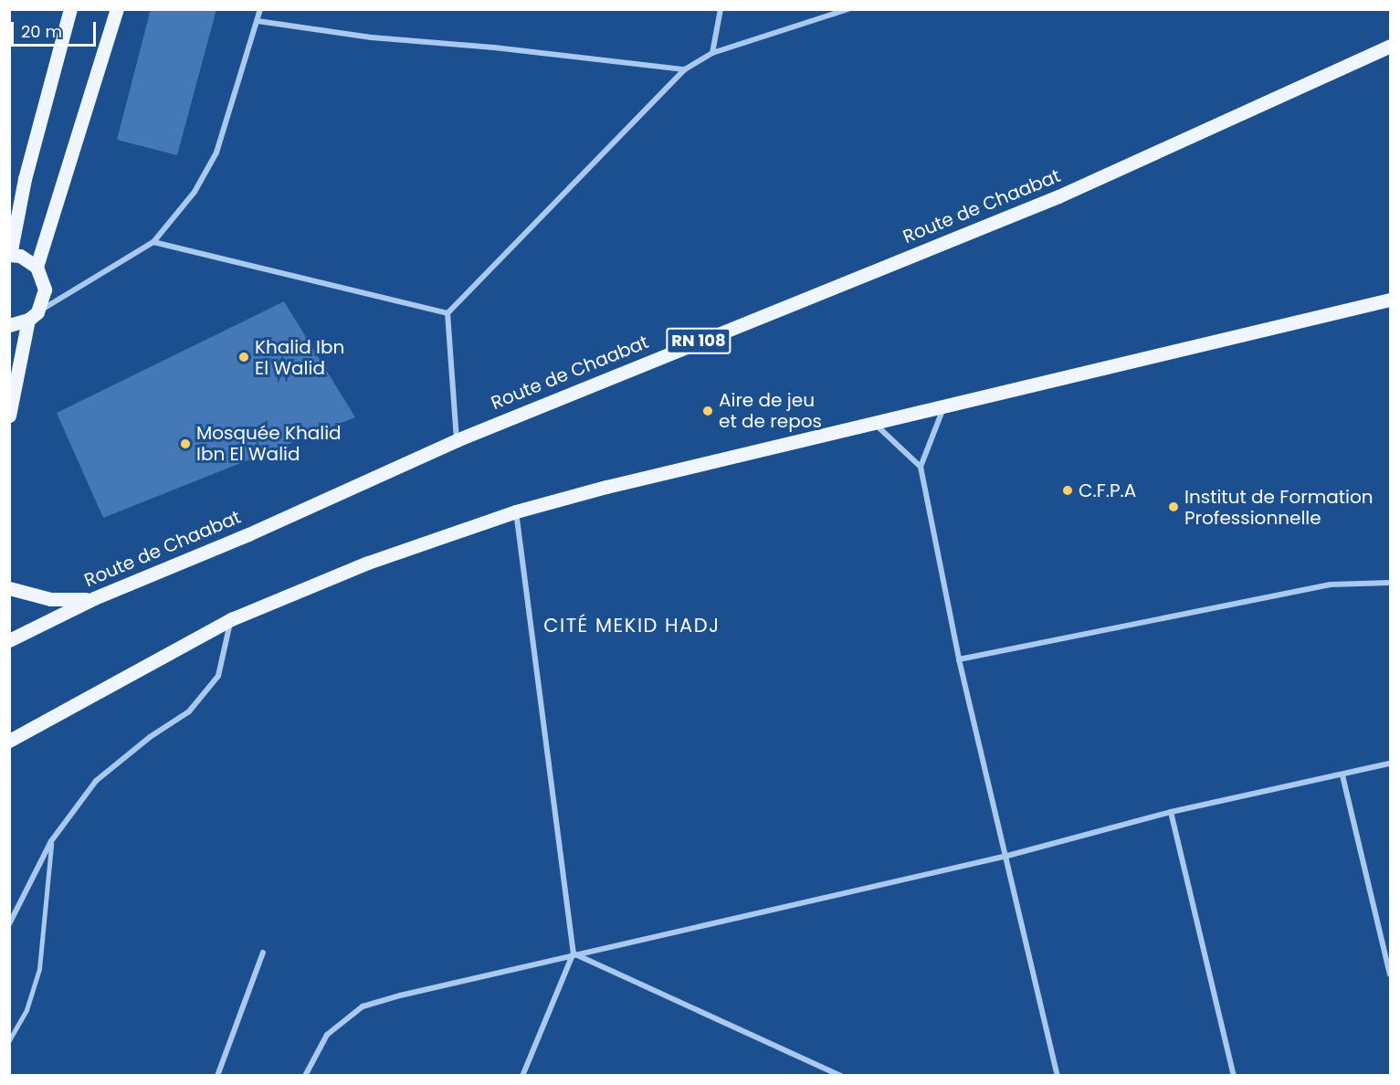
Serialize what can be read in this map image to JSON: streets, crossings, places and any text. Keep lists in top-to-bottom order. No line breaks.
{"streets":{"main road":["Route de Chaabat","RN 108"]},"districts":["CITÉ MEKID HADJ"],"places":["Khalid Ibn El Walid","Aire de jeu et de repos","Mosquée Khalid Ibn El Walid","C.F.P.A","Institut de Formation Professionnelle"],"scale_bar":"20 m"}
